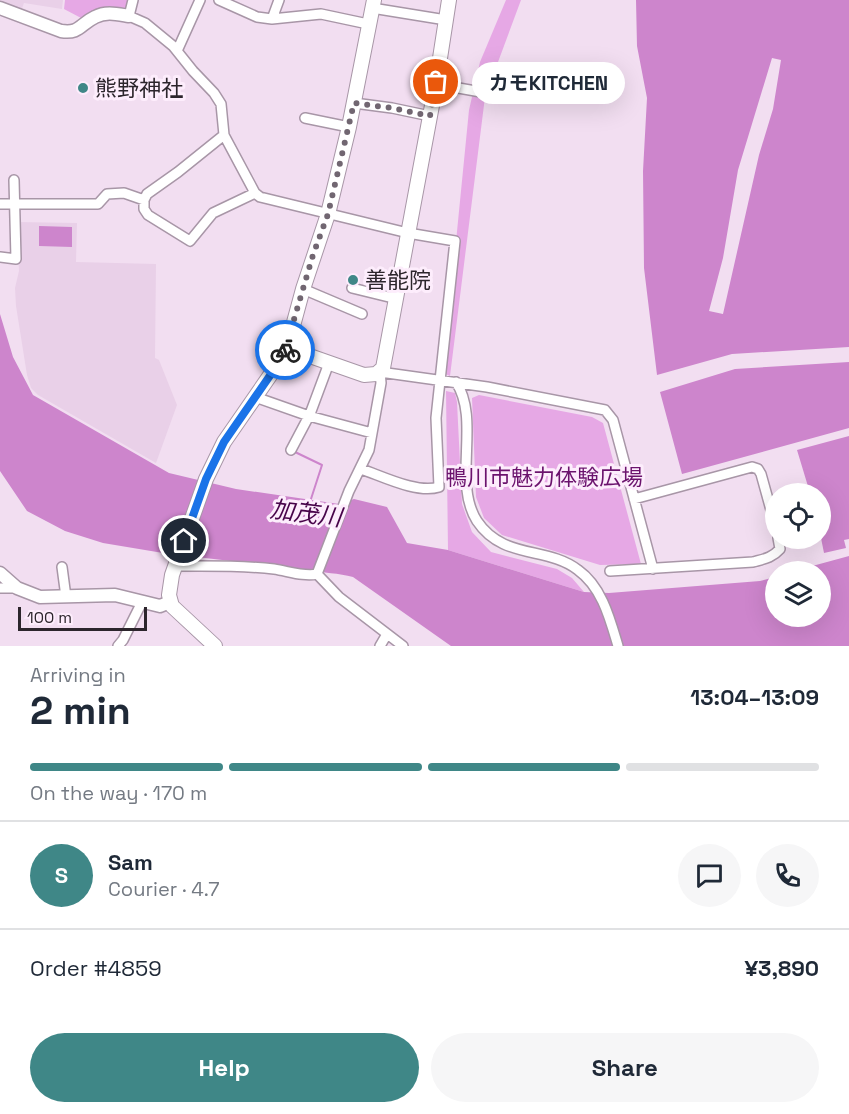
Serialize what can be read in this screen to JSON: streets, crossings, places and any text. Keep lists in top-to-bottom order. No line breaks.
{"water":["加茂川"],"parks":["鴨川市魅力体験広場"],"places":["カモKITCHEN","熊野神社","善能院"],"scale_bar":"100 m","page":{"bubble":"カモKITCHEN","scale":"100 m","heading":["2 min","Arriving in","13:04–13:09"],"panel":["Sam","Courier · 4.7","Order #4859","¥3,890"],"bar":"On the way · 170 m","round":"S","buttons":["Help","Share"]}}
